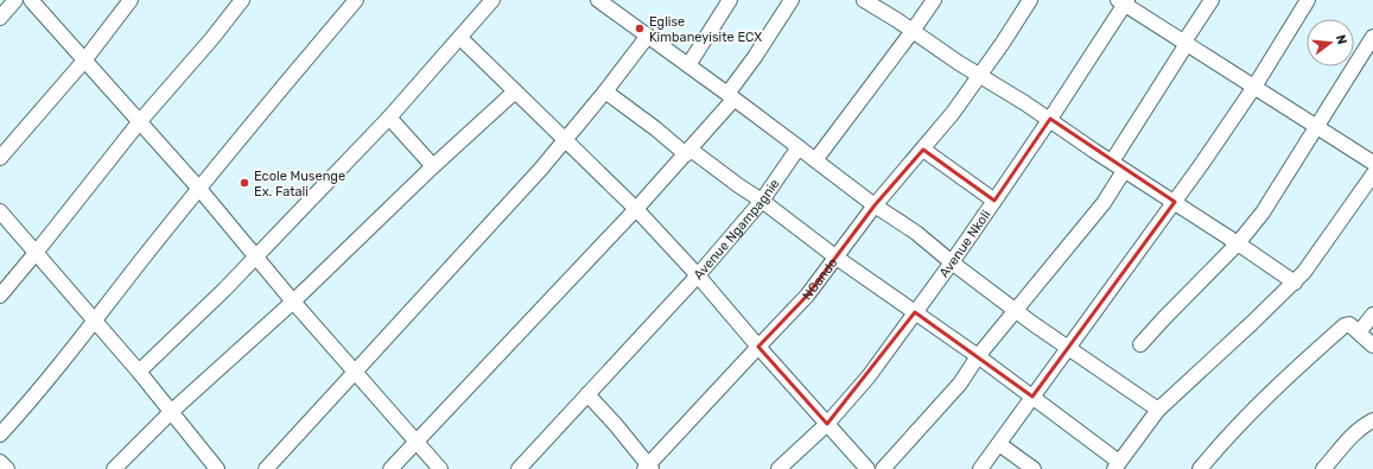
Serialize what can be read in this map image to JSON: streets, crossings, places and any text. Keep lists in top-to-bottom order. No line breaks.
{"streets":{"street":["Avenue Ngampagnie","Avenue Nkoli","NGando"]},"places":["Eglise Kimbaneyisite ECX","Ecole Musenge Ex. Fatali"],"north":"right"}
